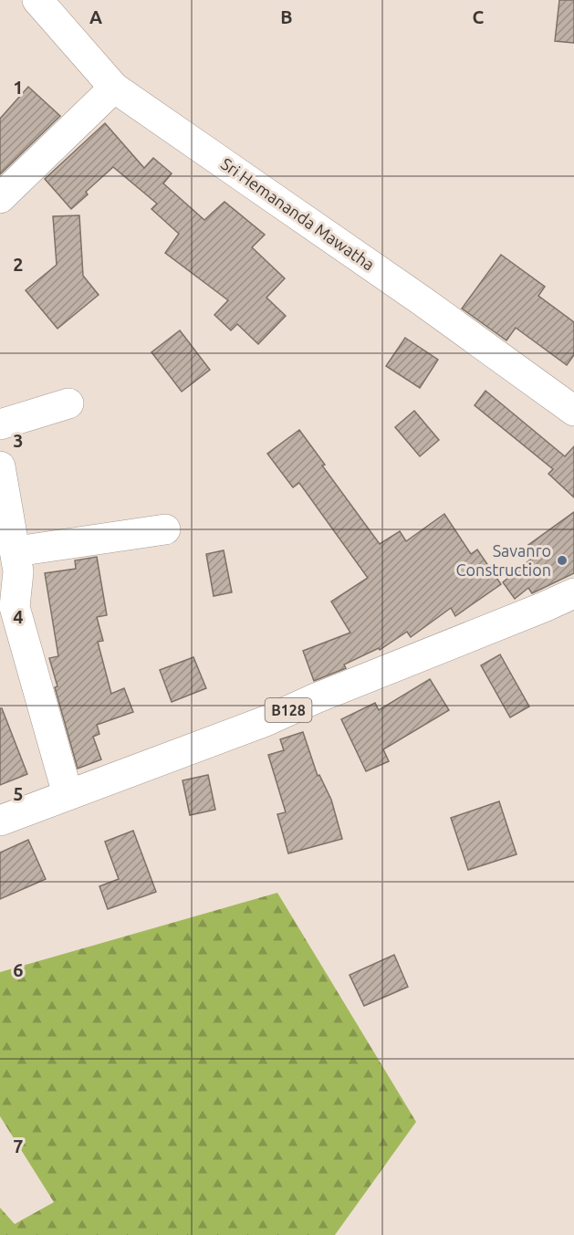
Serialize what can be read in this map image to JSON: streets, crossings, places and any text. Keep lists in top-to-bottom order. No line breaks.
{"streets":{"main road":["Sri Hemananda Mawatha","B128"]},"places":["Savanro Construction"],"grid":{"columns":["A","B","C"],"rows":["1","2","3","4","5","6","7"]}}
